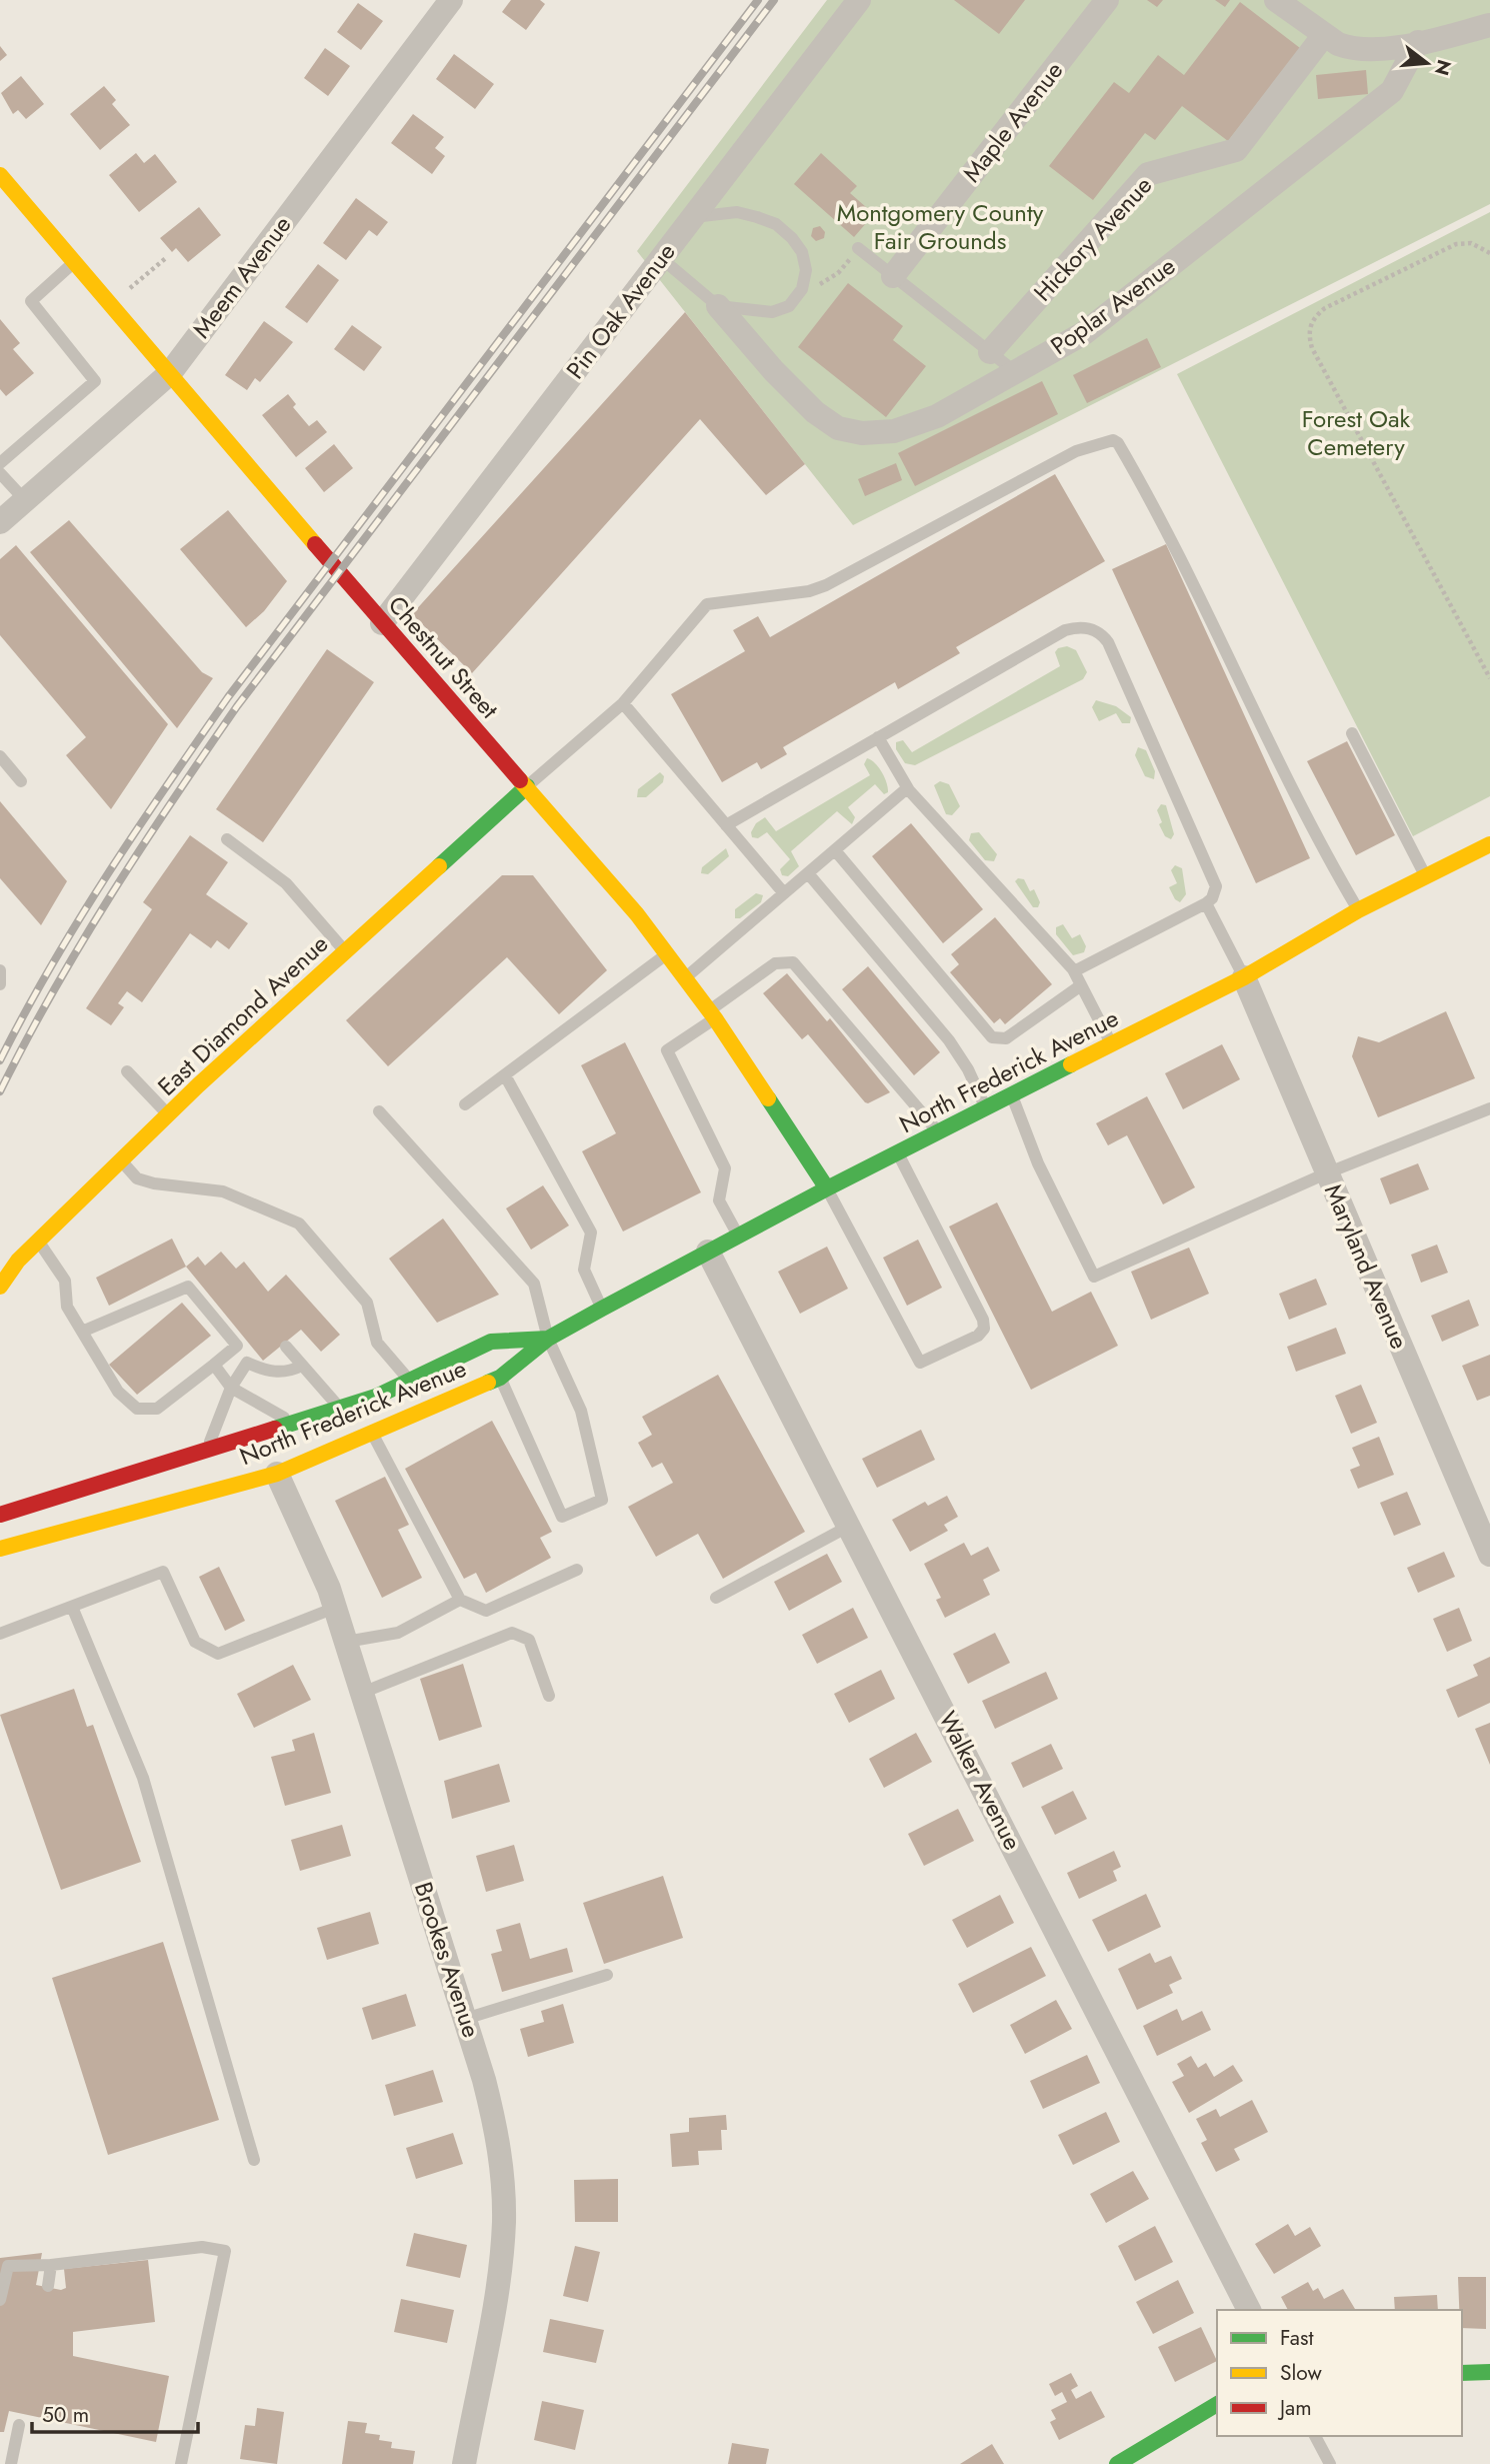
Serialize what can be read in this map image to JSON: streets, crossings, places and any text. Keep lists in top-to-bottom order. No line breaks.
{"streets":{"main road":["Chestnut Street","East Diamond Avenue","North Frederick Avenue"],"street":["Maple Avenue","Hickory Avenue","Meem Avenue","Poplar Avenue","Pin Oak Avenue","Maryland Avenue","Walker Avenue","Brookes Avenue"]},"crossings":[["Meem Avenue","Chestnut Street"],["Poplar Avenue","Pin Oak Avenue"],["Pin Oak Avenue","Chestnut Street"],["Chestnut Street","East Diamond Avenue"],["Chestnut Street","North Frederick Avenue"],["North Frederick Avenue","Maryland Avenue"],["North Frederick Avenue","Walker Avenue"],["North Frederick Avenue","Brookes Avenue"]],"parks":["Montgomery County Fair Grounds","Forest Oak Cemetery"],"legend":["Fast","Slow","Jam"],"scale_bar":"50 m","north":"right"}
